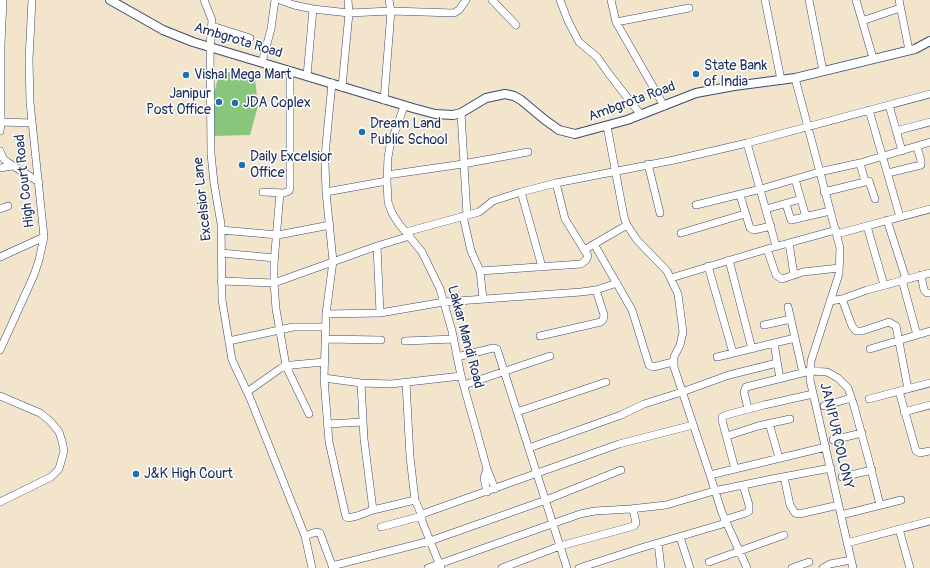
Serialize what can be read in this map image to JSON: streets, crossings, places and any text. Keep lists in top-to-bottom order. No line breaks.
{"streets":{"main road":["Ambgrota Road"],"street":["High Court Road","Excelsior Lane","Lakkar Mandi Road","JANIPUR COLONY"]},"crossings":[["Ambgrota Road","Excelsior Lane"],["Ambgrota Road","Lakkar Mandi Road"],["Ambgrota Road","JANIPUR COLONY"]],"places":["State Bank of India","Vishal Mega Mart","Janipur Post Office","JDA Coplex","Dream Land Public School","Daily Excelsior Office","J&K High Court"]}
